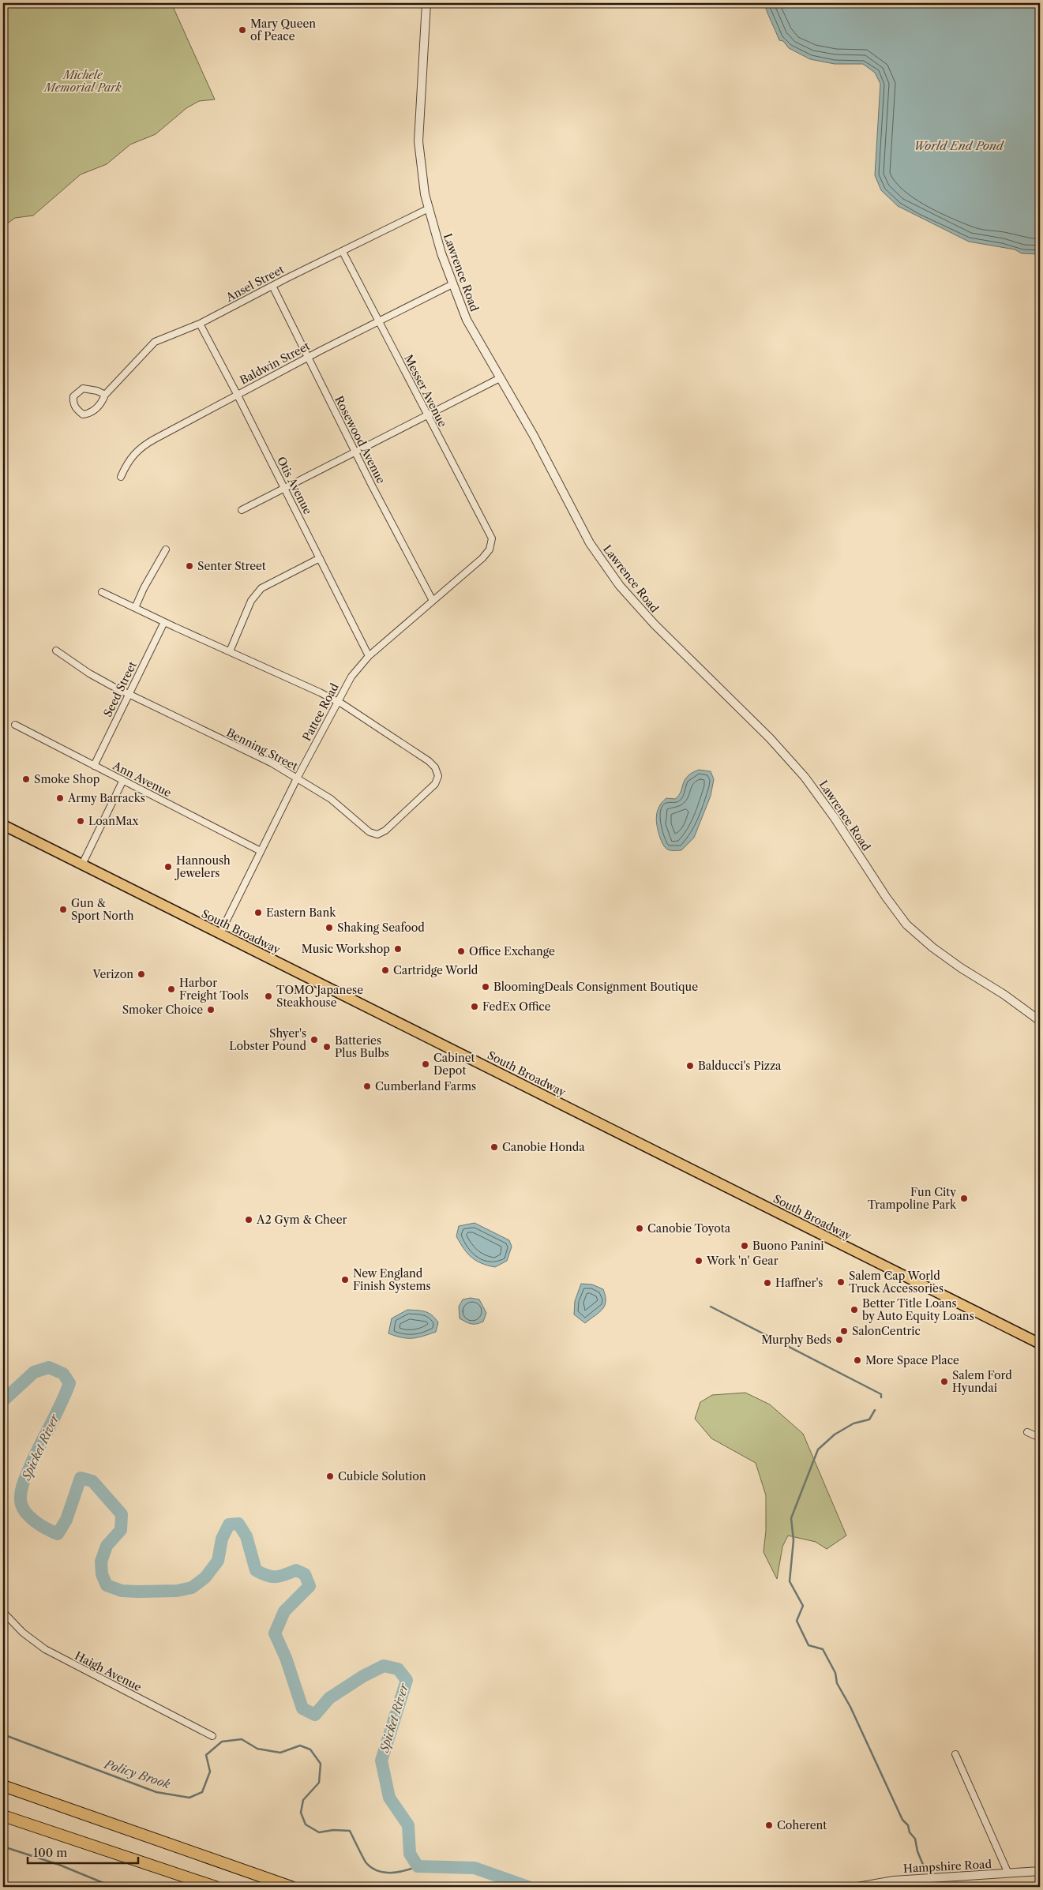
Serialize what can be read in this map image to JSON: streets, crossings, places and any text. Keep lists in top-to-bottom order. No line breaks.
{"streets":{"main road":["South Broadway"],"street":["Lawrence Road","Ansel Street","Baldwin Street","Messer Avenue","Rosewood Avenue","Otis Avenue","Seed Street","Pattee Road","Benning Street","Ann Avenue","Haigh Avenue","Hampshire Road"]},"crossings":[["Lawrence Road","Ansel Street"],["Lawrence Road","Baldwin Street"],["Ansel Street","Messer Avenue"],["Ansel Street","Rosewood Avenue"],["Ansel Street","Otis Avenue"],["Baldwin Street","Messer Avenue"],["Baldwin Street","Rosewood Avenue"],["Baldwin Street","Otis Avenue"],["Messer Avenue","Pattee Road"],["Rosewood Avenue","Pattee Road"],["Otis Avenue","Pattee Road"],["Seed Street","Benning Street"],["Seed Street","Ann Avenue"],["Pattee Road","Benning Street"],["Pattee Road","Ann Avenue"],["Pattee Road","South Broadway"]],"water":["World End Pond","Spicket River","Policy Brook"],"parks":["Michele Memorial Park"],"places":["Mary Queen of Peace","Senter Street","Smoke Shop","Army Barracks","LoanMax","Hannoush Jewelers","Gun & Sport North","Eastern Bank","Shaking Seafood","Music Workshop","Office Exchange","Cartridge World","Verizon","BloomingDeals Consignment Boutique","Harbor Freight Tools","TOMO Japanese Steakhouse","FedEx Office","Smoker Choice","Shyer's Lobster Pound","Batteries Plus Bulbs","Cabinet Depot","Balducci's Pizza","Cumberland Farms","Canobie Honda","Fun City Trampoline Park","A2 Gym & Cheer","Canobie Toyota","Buono Panini","Work 'n' Gear","New England Finish Systems","Salem Cap World Truck Accessories","Haffner's","Better Title Loans by Auto Equity Loans","SalonCentric","Murphy Beds","More Space Place","Salem Ford Hyundai","Cubicle Solution","Coherent"],"scale_bar":"100 m"}
